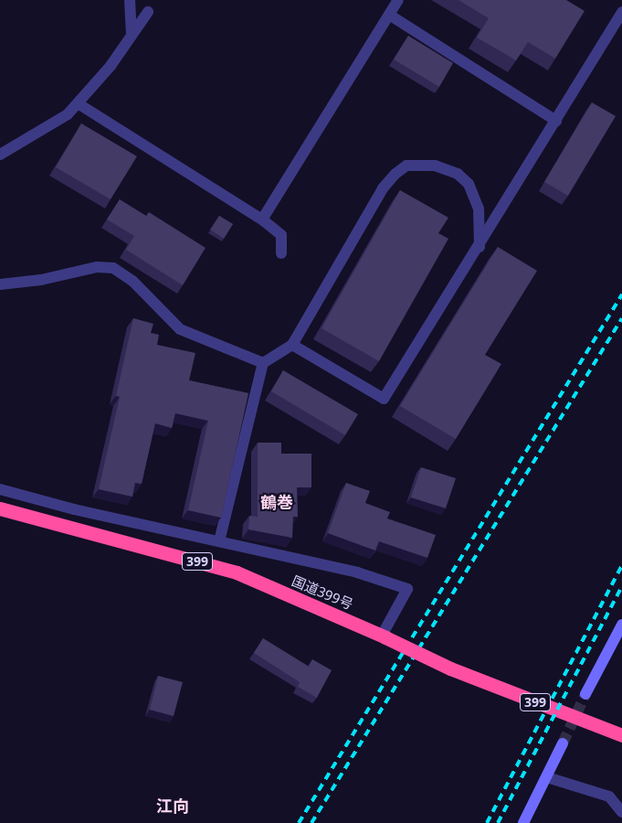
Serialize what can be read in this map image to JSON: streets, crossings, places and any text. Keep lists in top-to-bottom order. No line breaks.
{"streets":{"highway":["399","国道399号"]},"districts":["鶴巻","江向"]}
